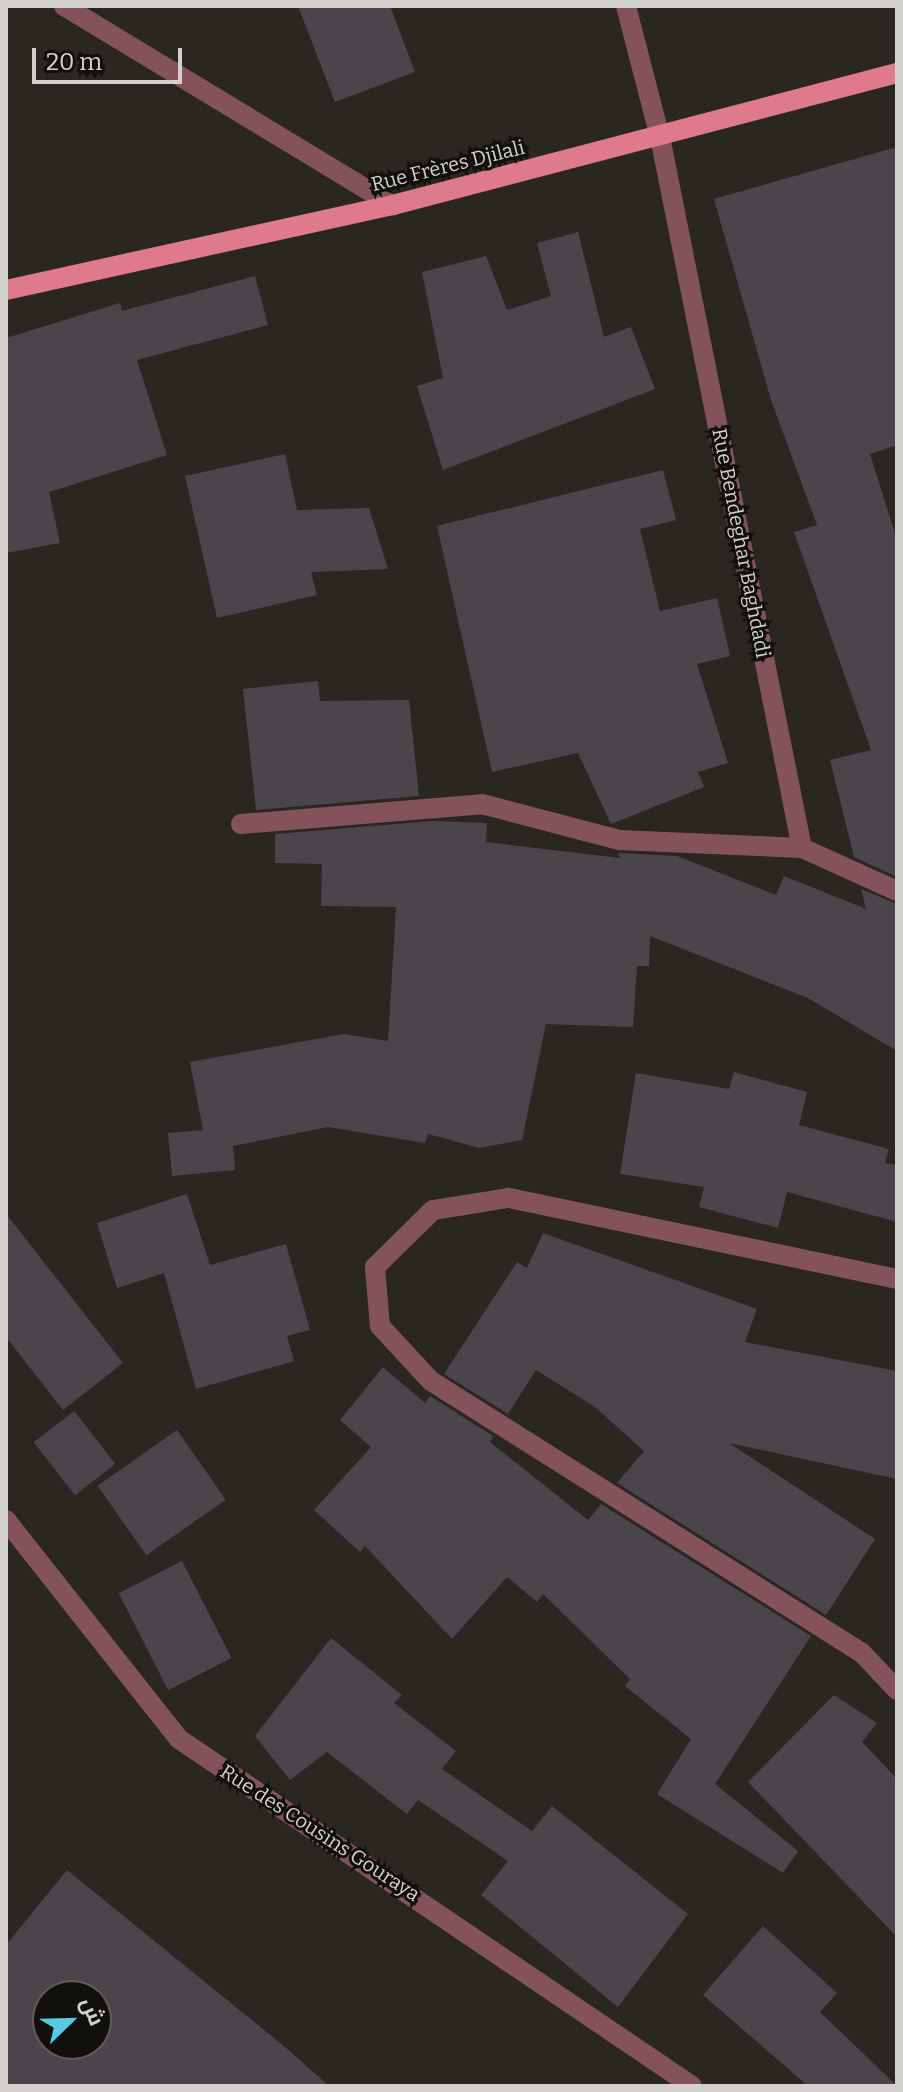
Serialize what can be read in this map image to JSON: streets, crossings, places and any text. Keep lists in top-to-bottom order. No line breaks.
{"streets":{"main road":["Rue Frères Djilali"],"street":["Rue Bendeghar Baghdadi","Rue des Cousins Gouraya"]},"crossings":[["Rue Frères Djilali","Rue Bendeghar Baghdadi"]],"scale_bar":"20 m","north":"top right"}
